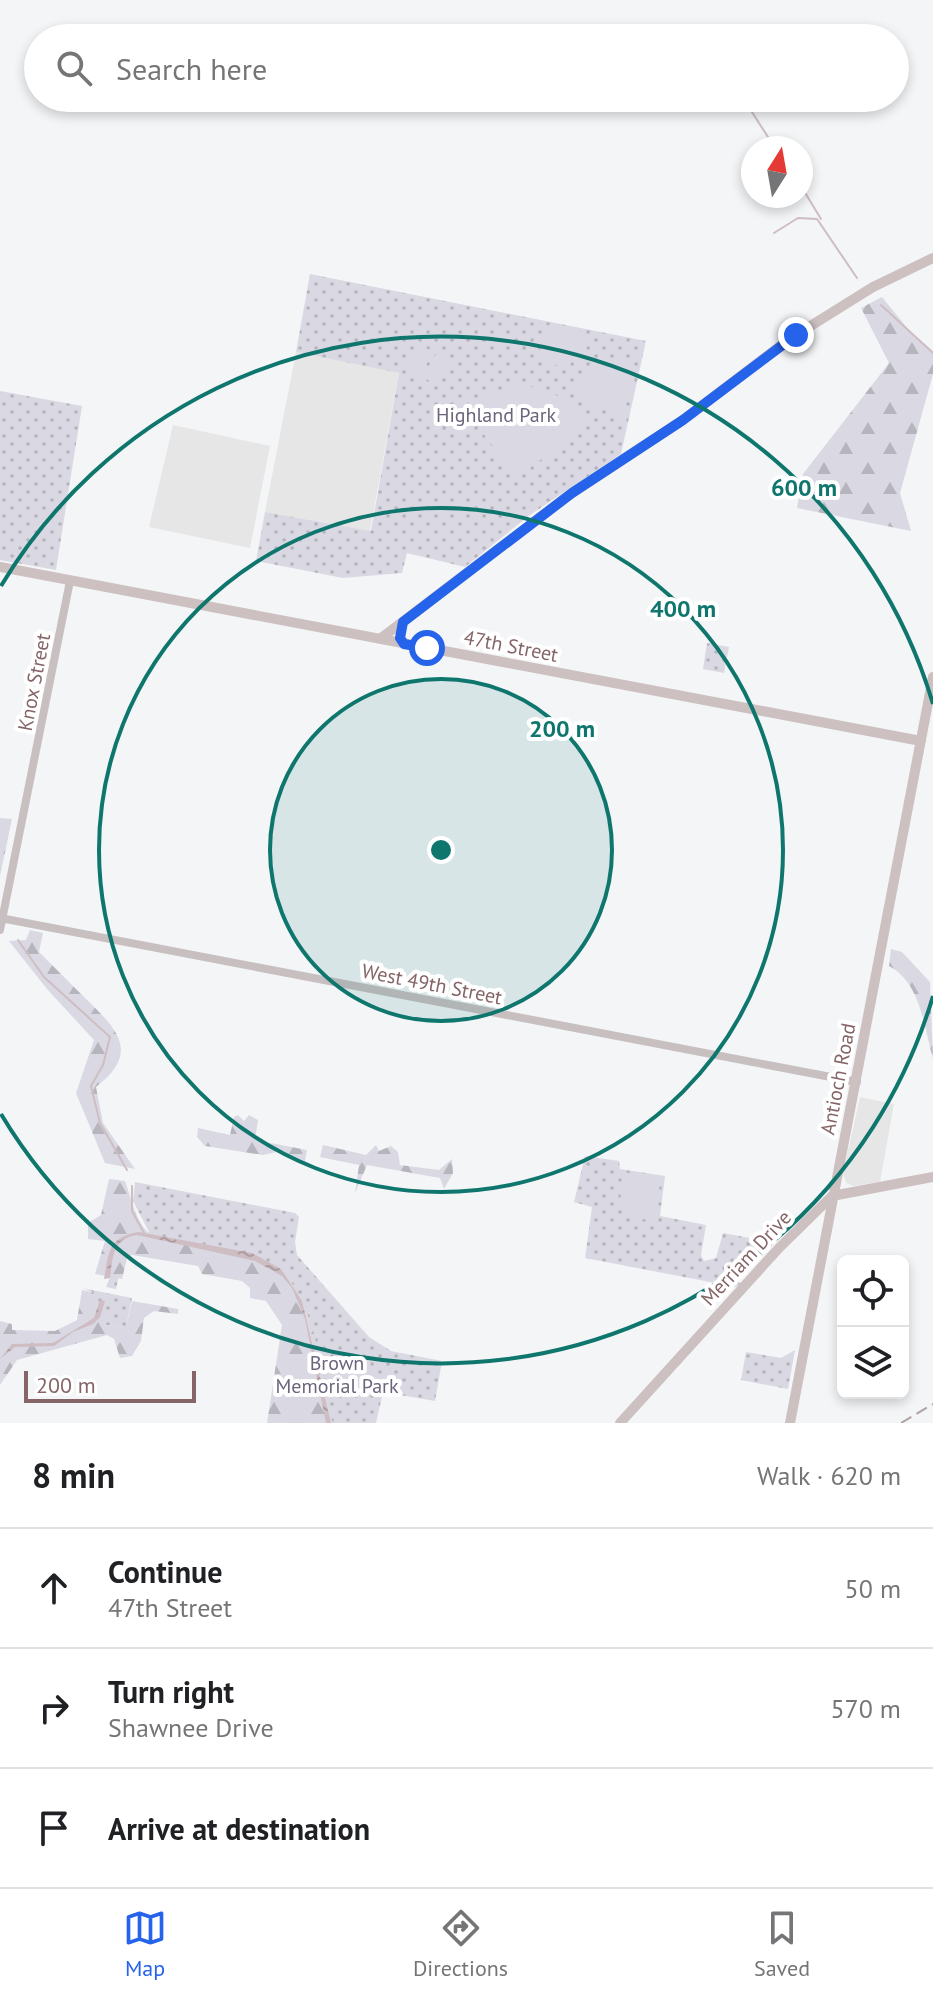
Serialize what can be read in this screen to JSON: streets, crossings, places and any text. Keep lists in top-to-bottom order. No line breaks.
{"streets":{"main road":["47th Street","Antioch Road","Merriam Drive"],"street":["Knox Street","West 49th Street"]},"crossings":[["47th Street","Knox Street"],["47th Street","Antioch Road"],["Knox Street","West 49th Street"],["West 49th Street","Antioch Road"],["Antioch Road","Merriam Drive"]],"parks":["Highland Park","Brown Memorial Park"],"scale_bar":"200 m","north":"top","page":{"search":"Search here","scale":"200 m","heading":["8 min","Walk · 620 m"],"list":[["Continue","47th Street","50 m"],["Turn right","Shawnee Drive","570 m"],"Arrive at destination"],"nav":["Map","Directions","Saved"]},"rings":["600 m","400 m","200 m"]}
